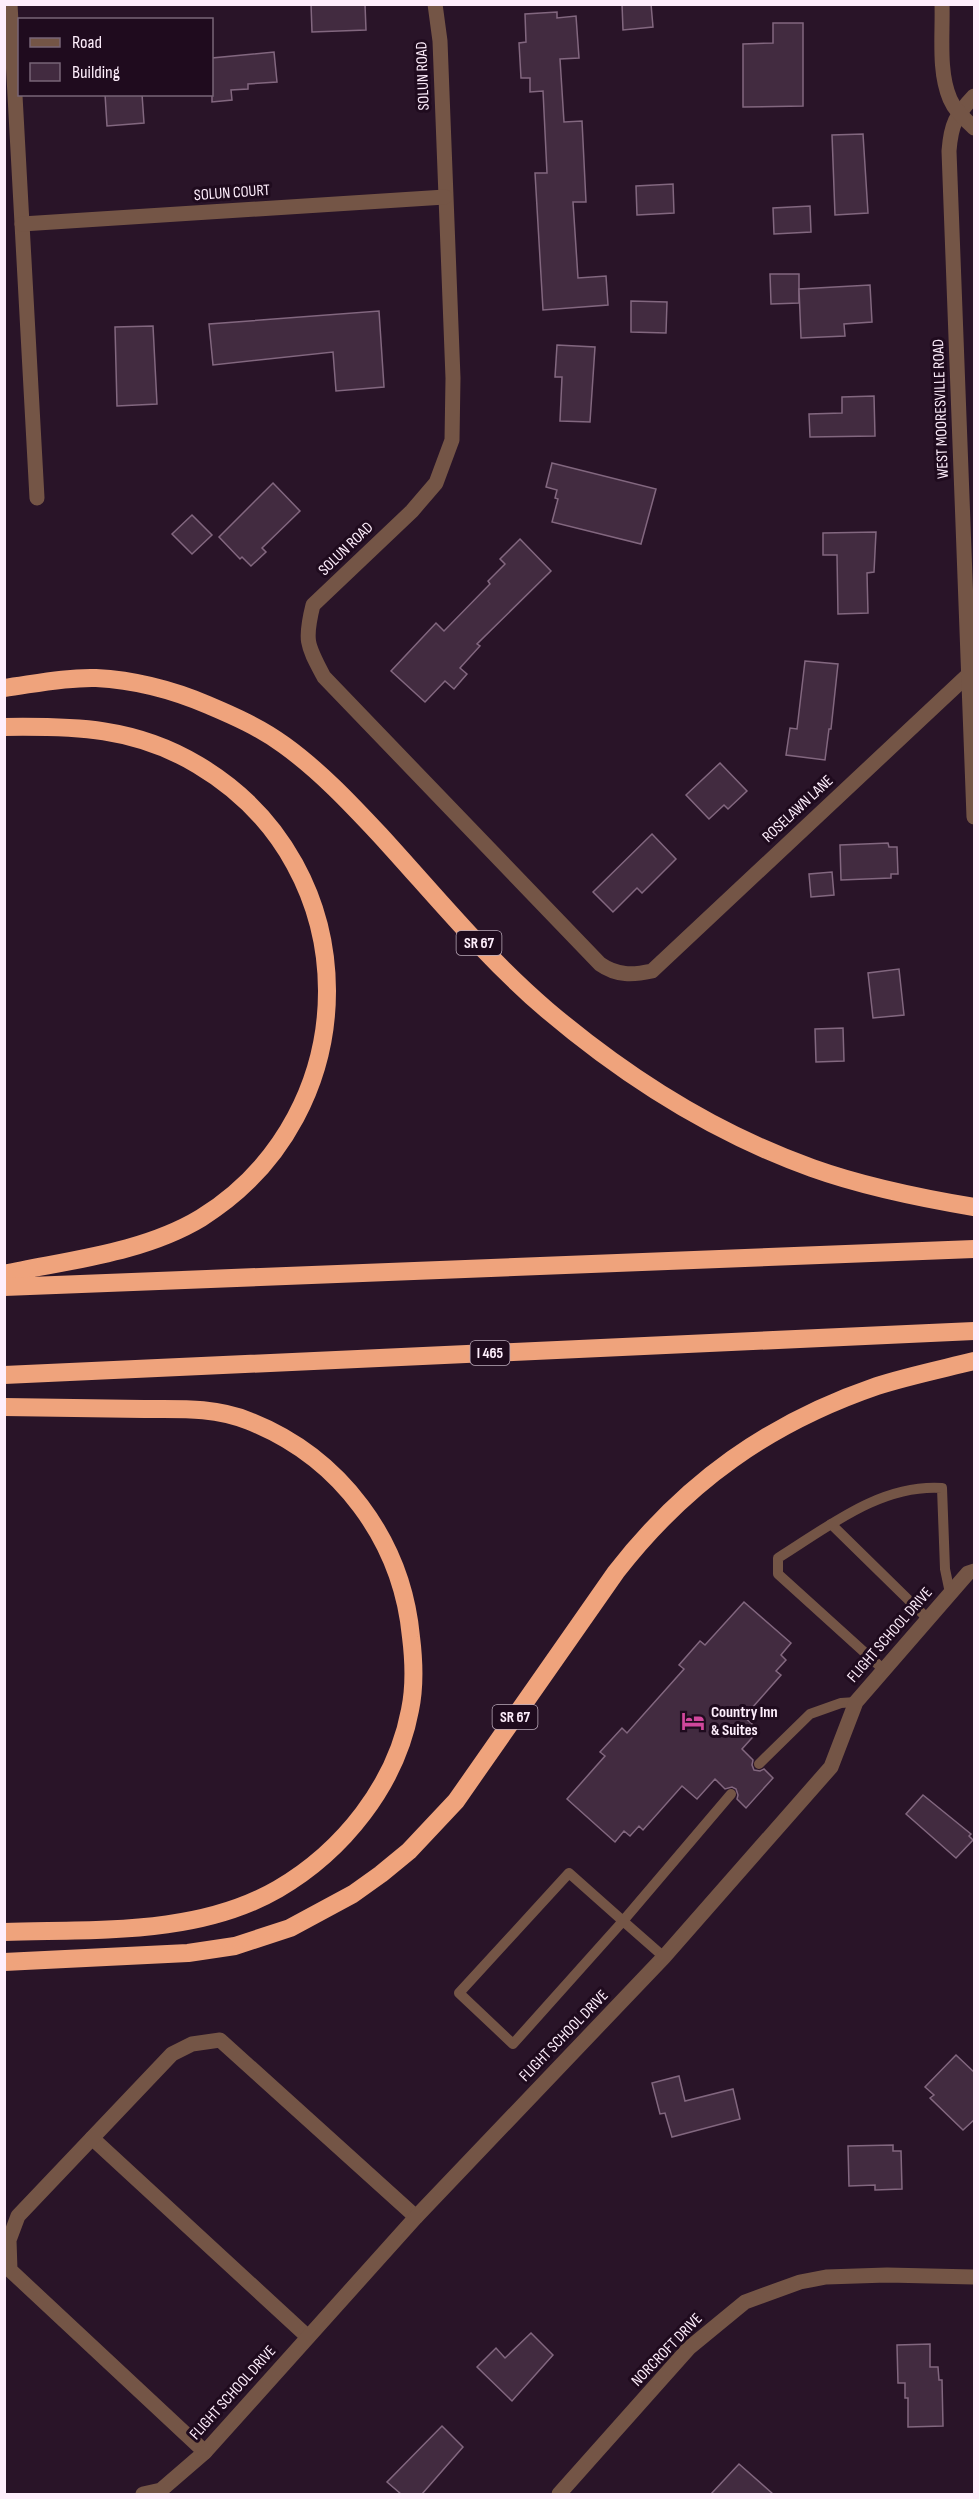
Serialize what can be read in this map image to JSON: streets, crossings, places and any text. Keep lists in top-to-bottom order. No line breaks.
{"streets":{"highway":["SR 67","I 465"],"street":["SOLUN ROAD","SOLUN COURT","WEST MOORESVILLE ROAD","ROSELAWN LANE","FLIGHT SCHOOL DRIVE","NORCROFT DRIVE"]},"crossings":[["SOLUN ROAD","SOLUN COURT"],["SOLUN ROAD","ROSELAWN LANE"],["WEST MOORESVILLE ROAD","ROSELAWN LANE"]],"places":{"hotel":["Country Inn & Suites"]},"legend":["Road","Building"]}
